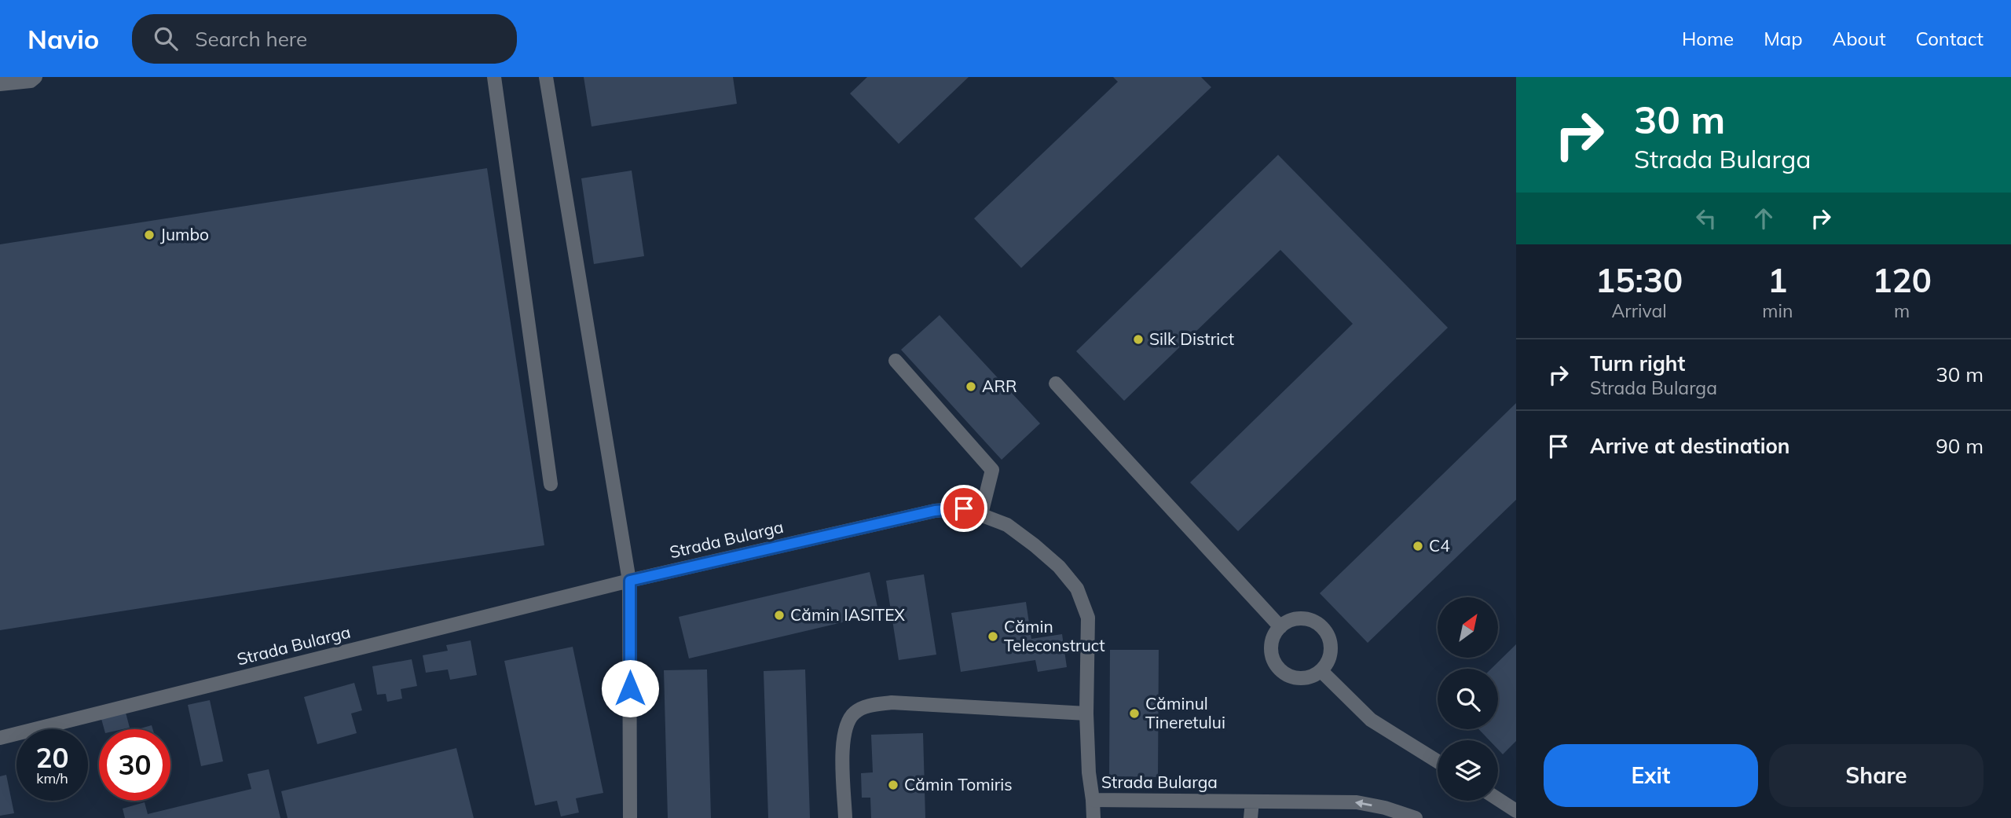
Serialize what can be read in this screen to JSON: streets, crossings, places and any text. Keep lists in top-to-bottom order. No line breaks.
{"streets":{"street":["Strada Bularga"]},"places":["Jumbo","Silk District","ARR","C4","Cămin IASITEX","Cămin Teleconstruct","Căminul Tineretului","Cămin Tomiris"],"north":"top right","page":{"header":"Navio","search":"Search here","nav":["Home","Map","About","Contact"],"turn":["30 m","Strada Bularga"],"eta":["15:30","Arrival","1","min","120","m"],"list":[{"name":"Turn right","note":"Strada Bularga","value":"30 m"},{"name":"Arrive at destination","value":"90 m"}],"speed":"20 km/h","limit":"30","buttons":["Exit","Share"]}}
